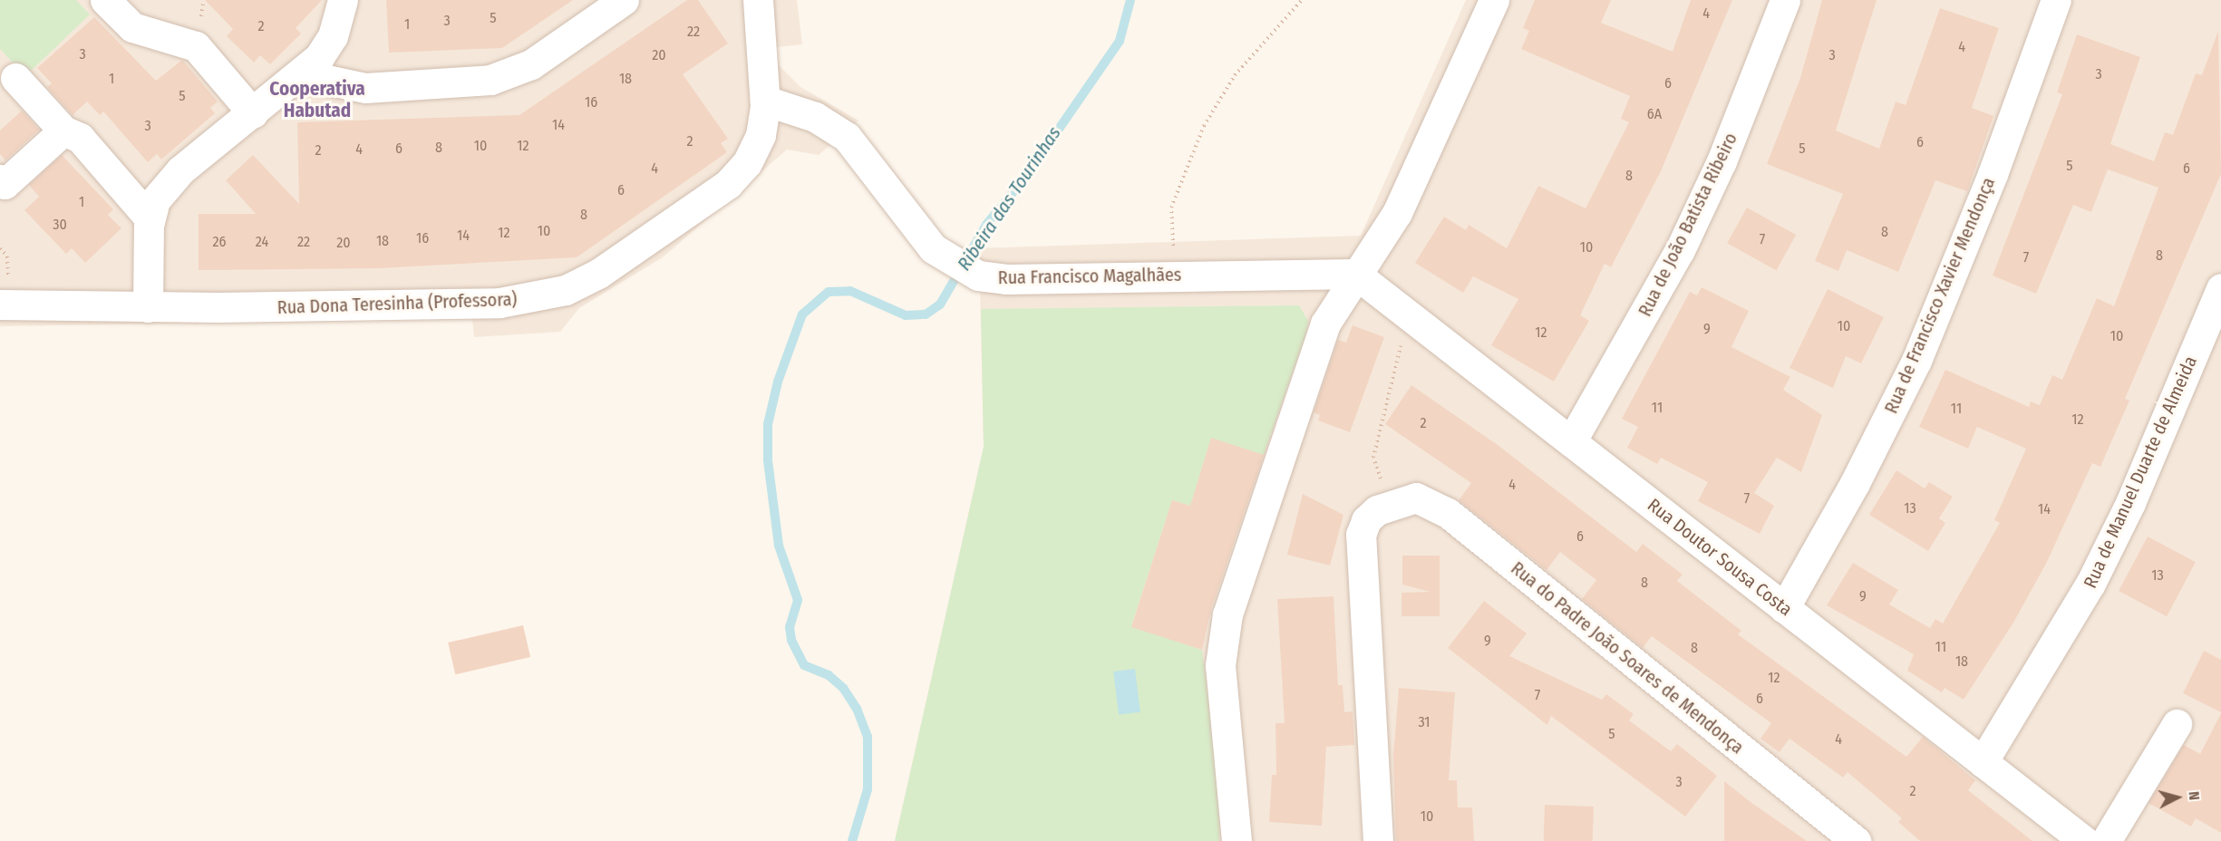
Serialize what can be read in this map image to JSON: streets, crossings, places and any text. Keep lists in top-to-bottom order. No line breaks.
{"streets":{"street":["Rua de João Batista Ribeiro","Rua Francisco Magalhães","Rua de Francisco Xavier Mendonça","Rua Dona Teresinha (Professora)","Rua de Manuel Duarte de Almeida","Rua Doutor Sousa Costa","Rua do Padre João Soares de Mendonça"]},"crossings":[["Rua de João Batista Ribeiro","Rua Doutor Sousa Costa"],["Rua Francisco Magalhães","Rua Dona Teresinha (Professora)"],["Rua Francisco Magalhães","Rua Doutor Sousa Costa"],["Rua de Francisco Xavier Mendonça","Rua Doutor Sousa Costa"],["Rua de Manuel Duarte de Almeida","Rua Doutor Sousa Costa"]],"districts":["Cooperativa Habutad"],"water":["Ribeira das Tourinhas"],"house_numbers":["4","5","3","1","2","22","4","3","20","3","3","1","18","6","5","16","6A","14","3","2","6","10","12","8","6","5","4","2","5","4","6","8","6","1","8","30","10","8","12","14","16","7","18","26","24","22","20","10","8","7","10","9","12","10","11","11","12","2","4","7","13","14","6","13","8","9","9","11","8","18","12","7","6","31","5","4","3","2","10"],"north":"right"}
